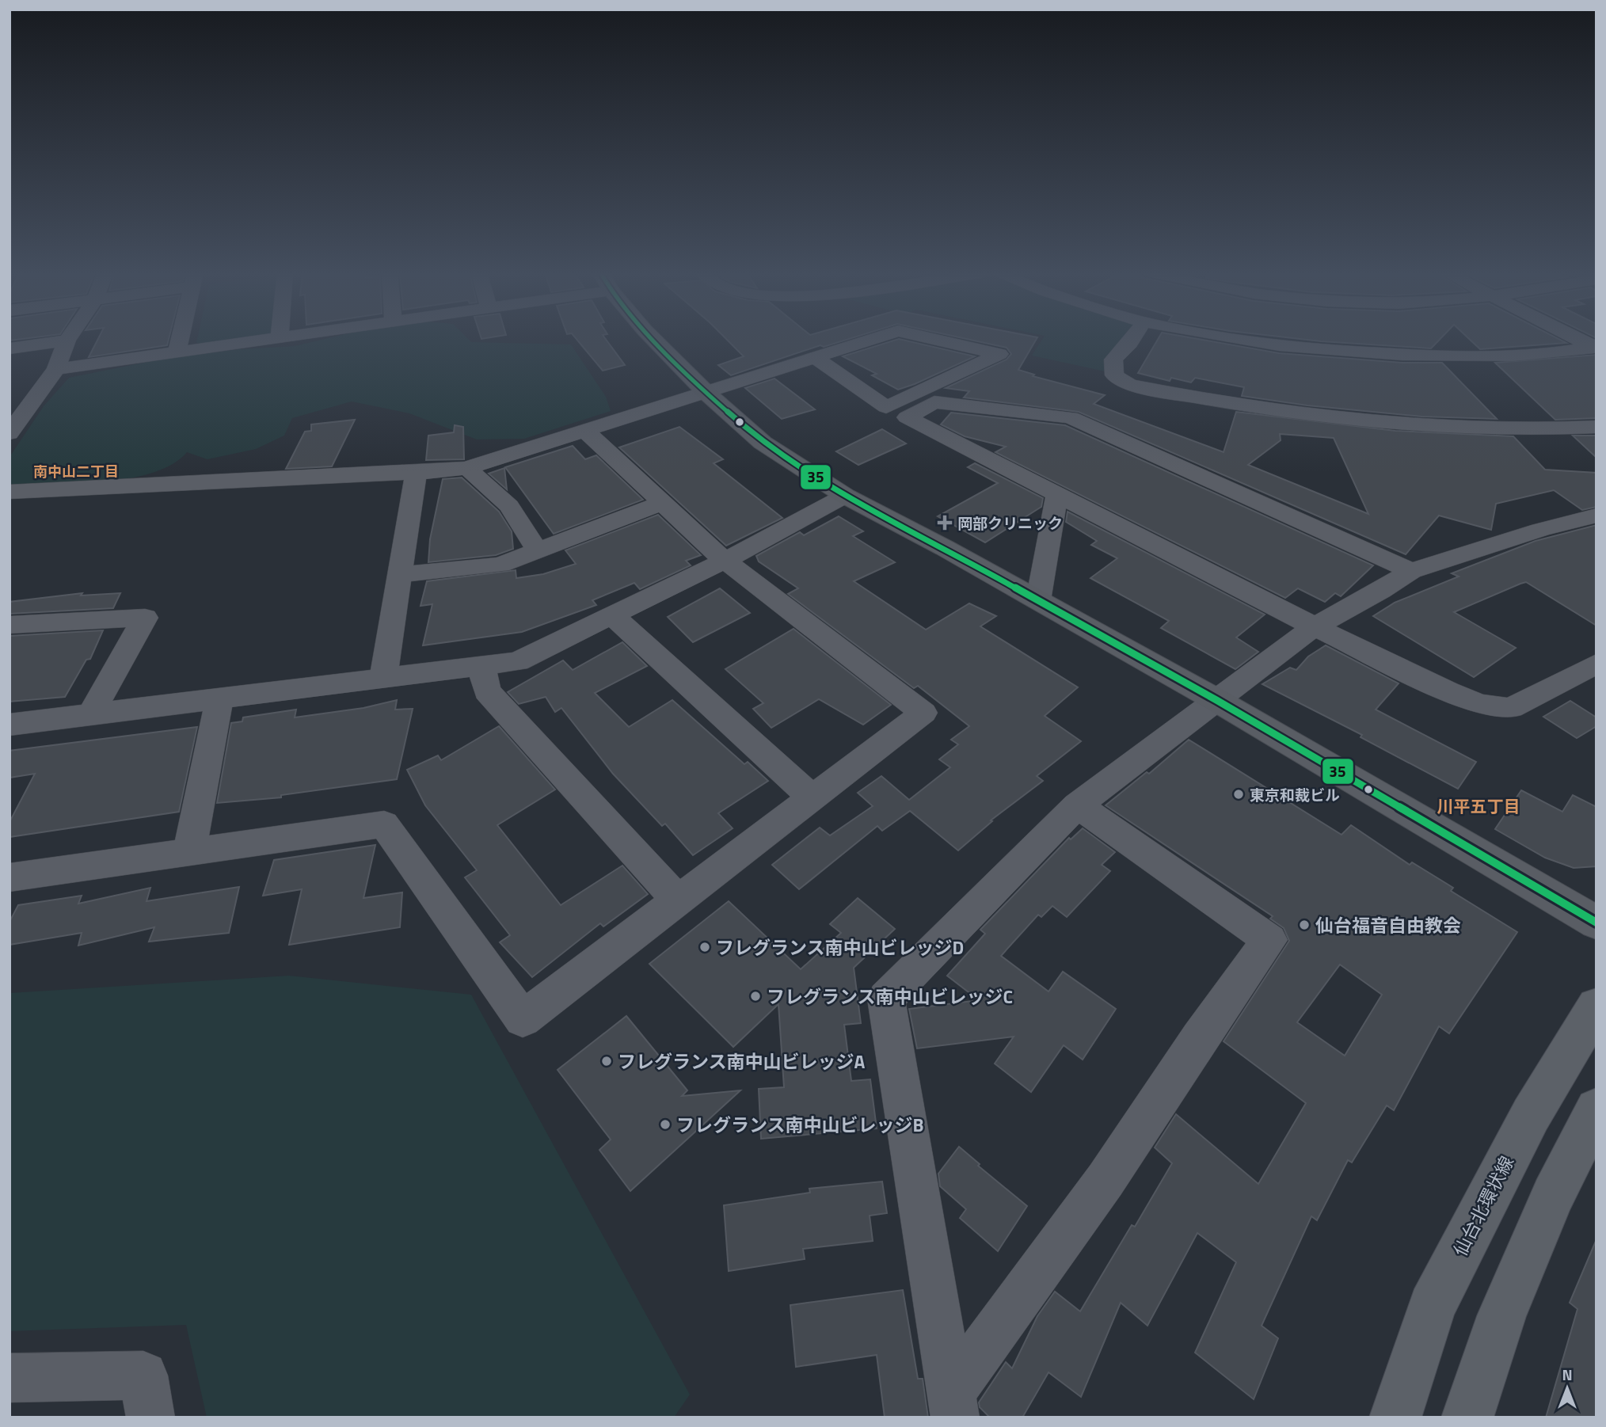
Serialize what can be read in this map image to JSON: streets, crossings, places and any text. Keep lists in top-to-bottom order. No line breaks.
{"streets":{"main road":["仙台北環状線"]},"districts":["南中山二丁目","川平五丁目"],"places":{"health":["岡部クリニック"],"other":["東京和裁ビル","仙台福音自由教会","フレグランス南中山ビレッジD","フレグランス南中山ビレッジC","フレグランス南中山ビレッジA","フレグランス南中山ビレッジB"]},"lines":["transit line 35"],"north":"top"}
